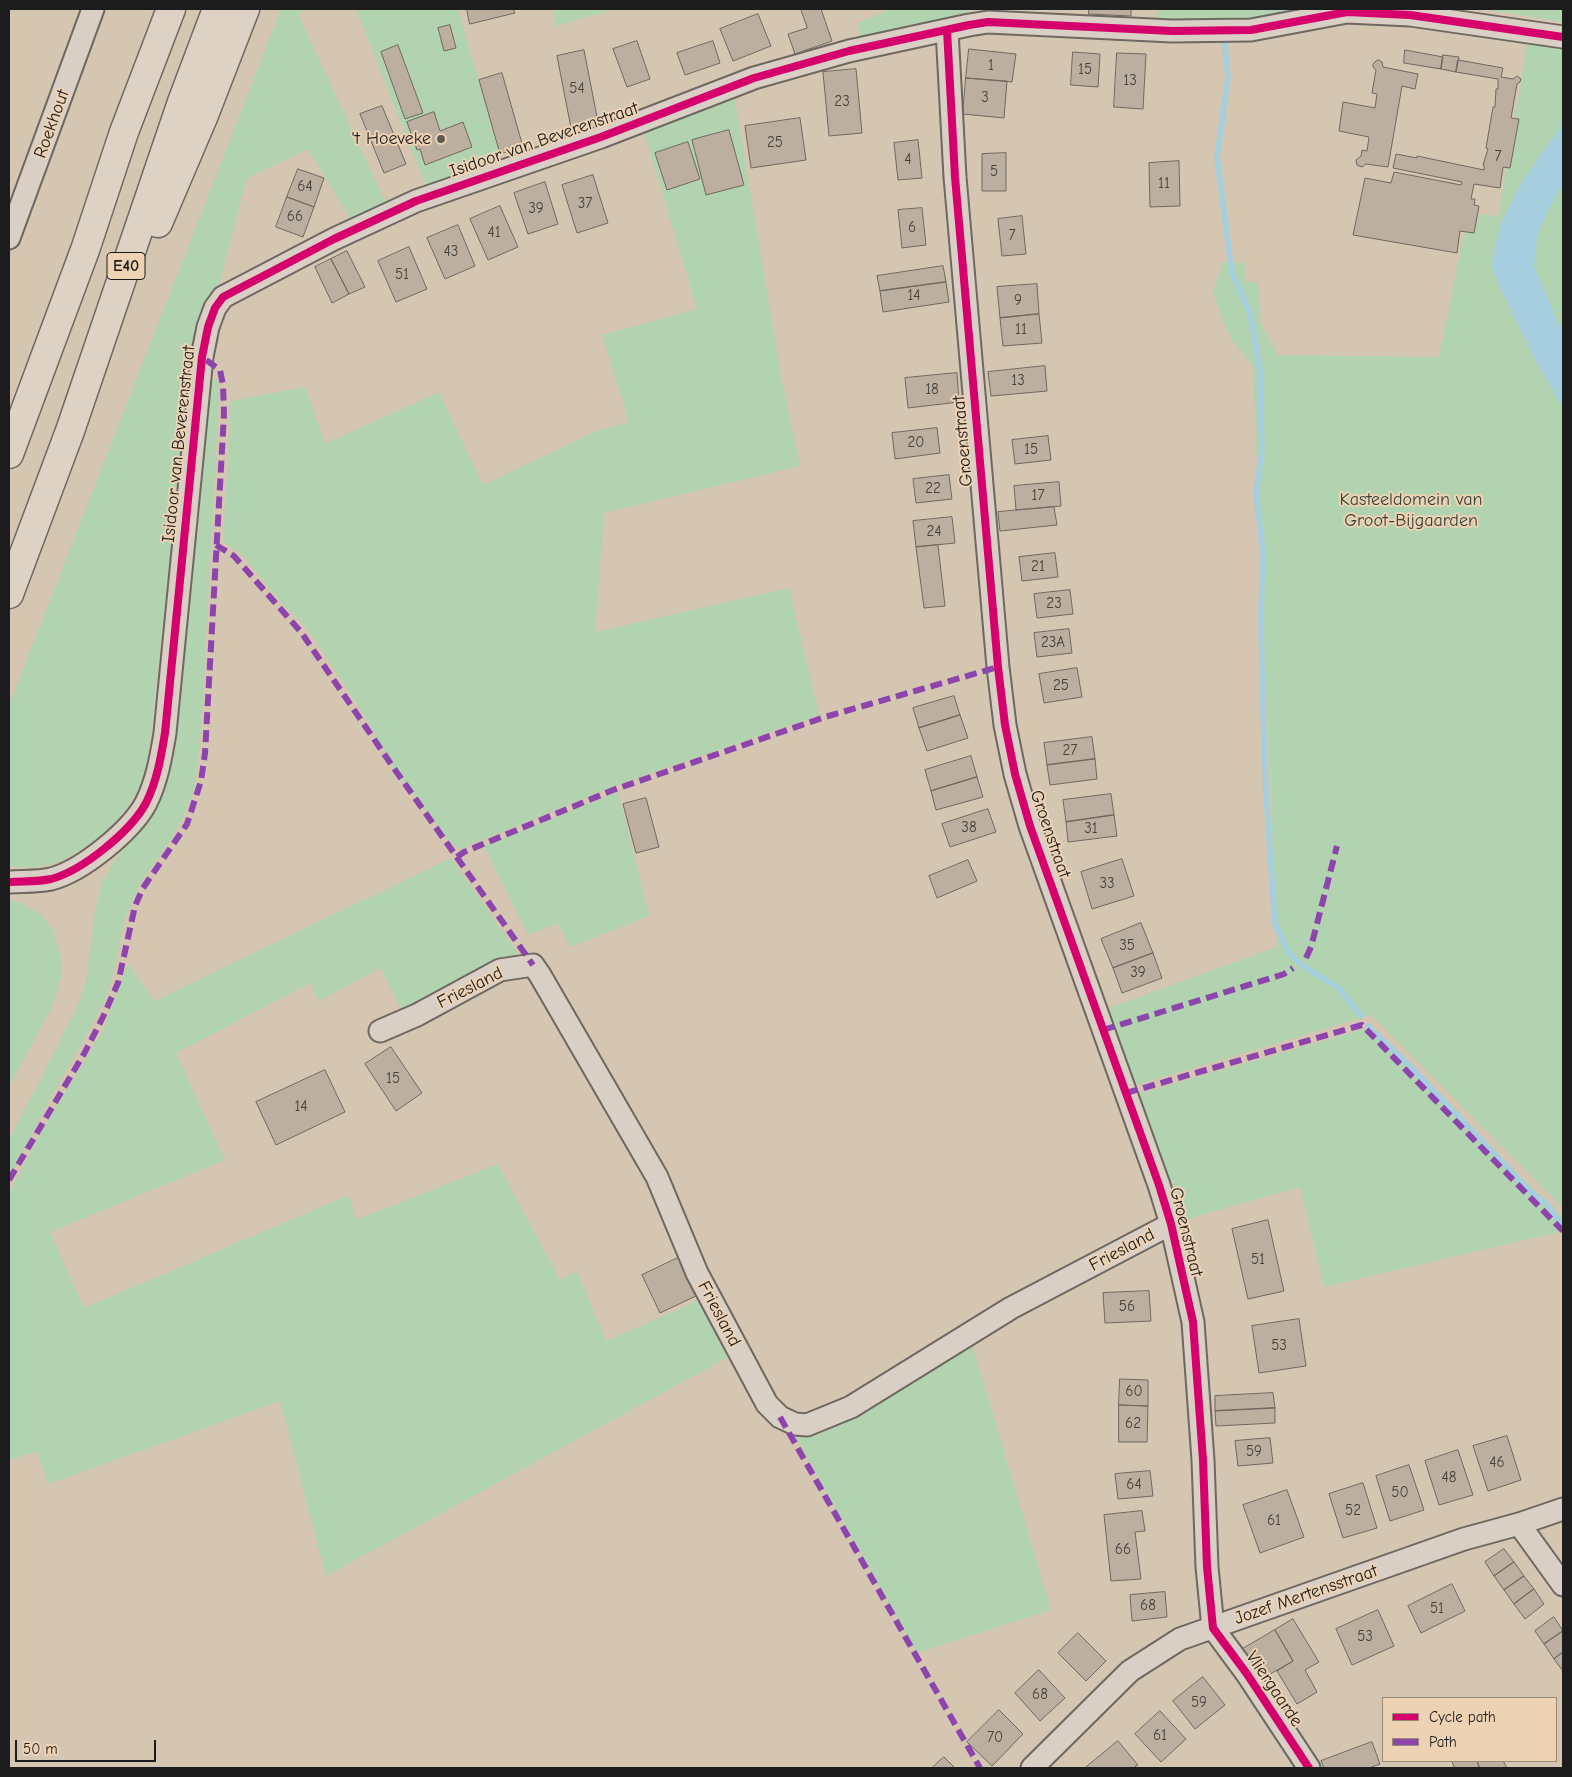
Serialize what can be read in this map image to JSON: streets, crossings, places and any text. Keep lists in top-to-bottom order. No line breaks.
{"streets":{"highway":["E40"],"street":["Roekhout","Isidoor van Beverenstraat","Groenstraat","Friesland","Jozef Mertensstraat","Vliergaarde"]},"crossings":[["Isidoor van Beverenstraat","Groenstraat"],["Groenstraat","Friesland"],["Groenstraat","Jozef Mertensstraat"],["Groenstraat","Vliergaarde"],["Jozef Mertensstraat","Vliergaarde"]],"parks":["Kasteeldomein van Groot-Bijgaarden"],"places":["'t Hoeveke"],"house_numbers":["1","15","13","54","3","23","25","7","4","5","11","64","37","39","66","6","41","7","43","51","14","9","11","13","18","20","15","22","17","24","21","23","23A","25","27","38","31","33","35","39","15","14","51","56","53","60","62","59","46","48","64","50","52","61","66","68","51","53","68","59","61","70"],"legend":["Cycle path","Path"],"scale_bar":"50 m"}
